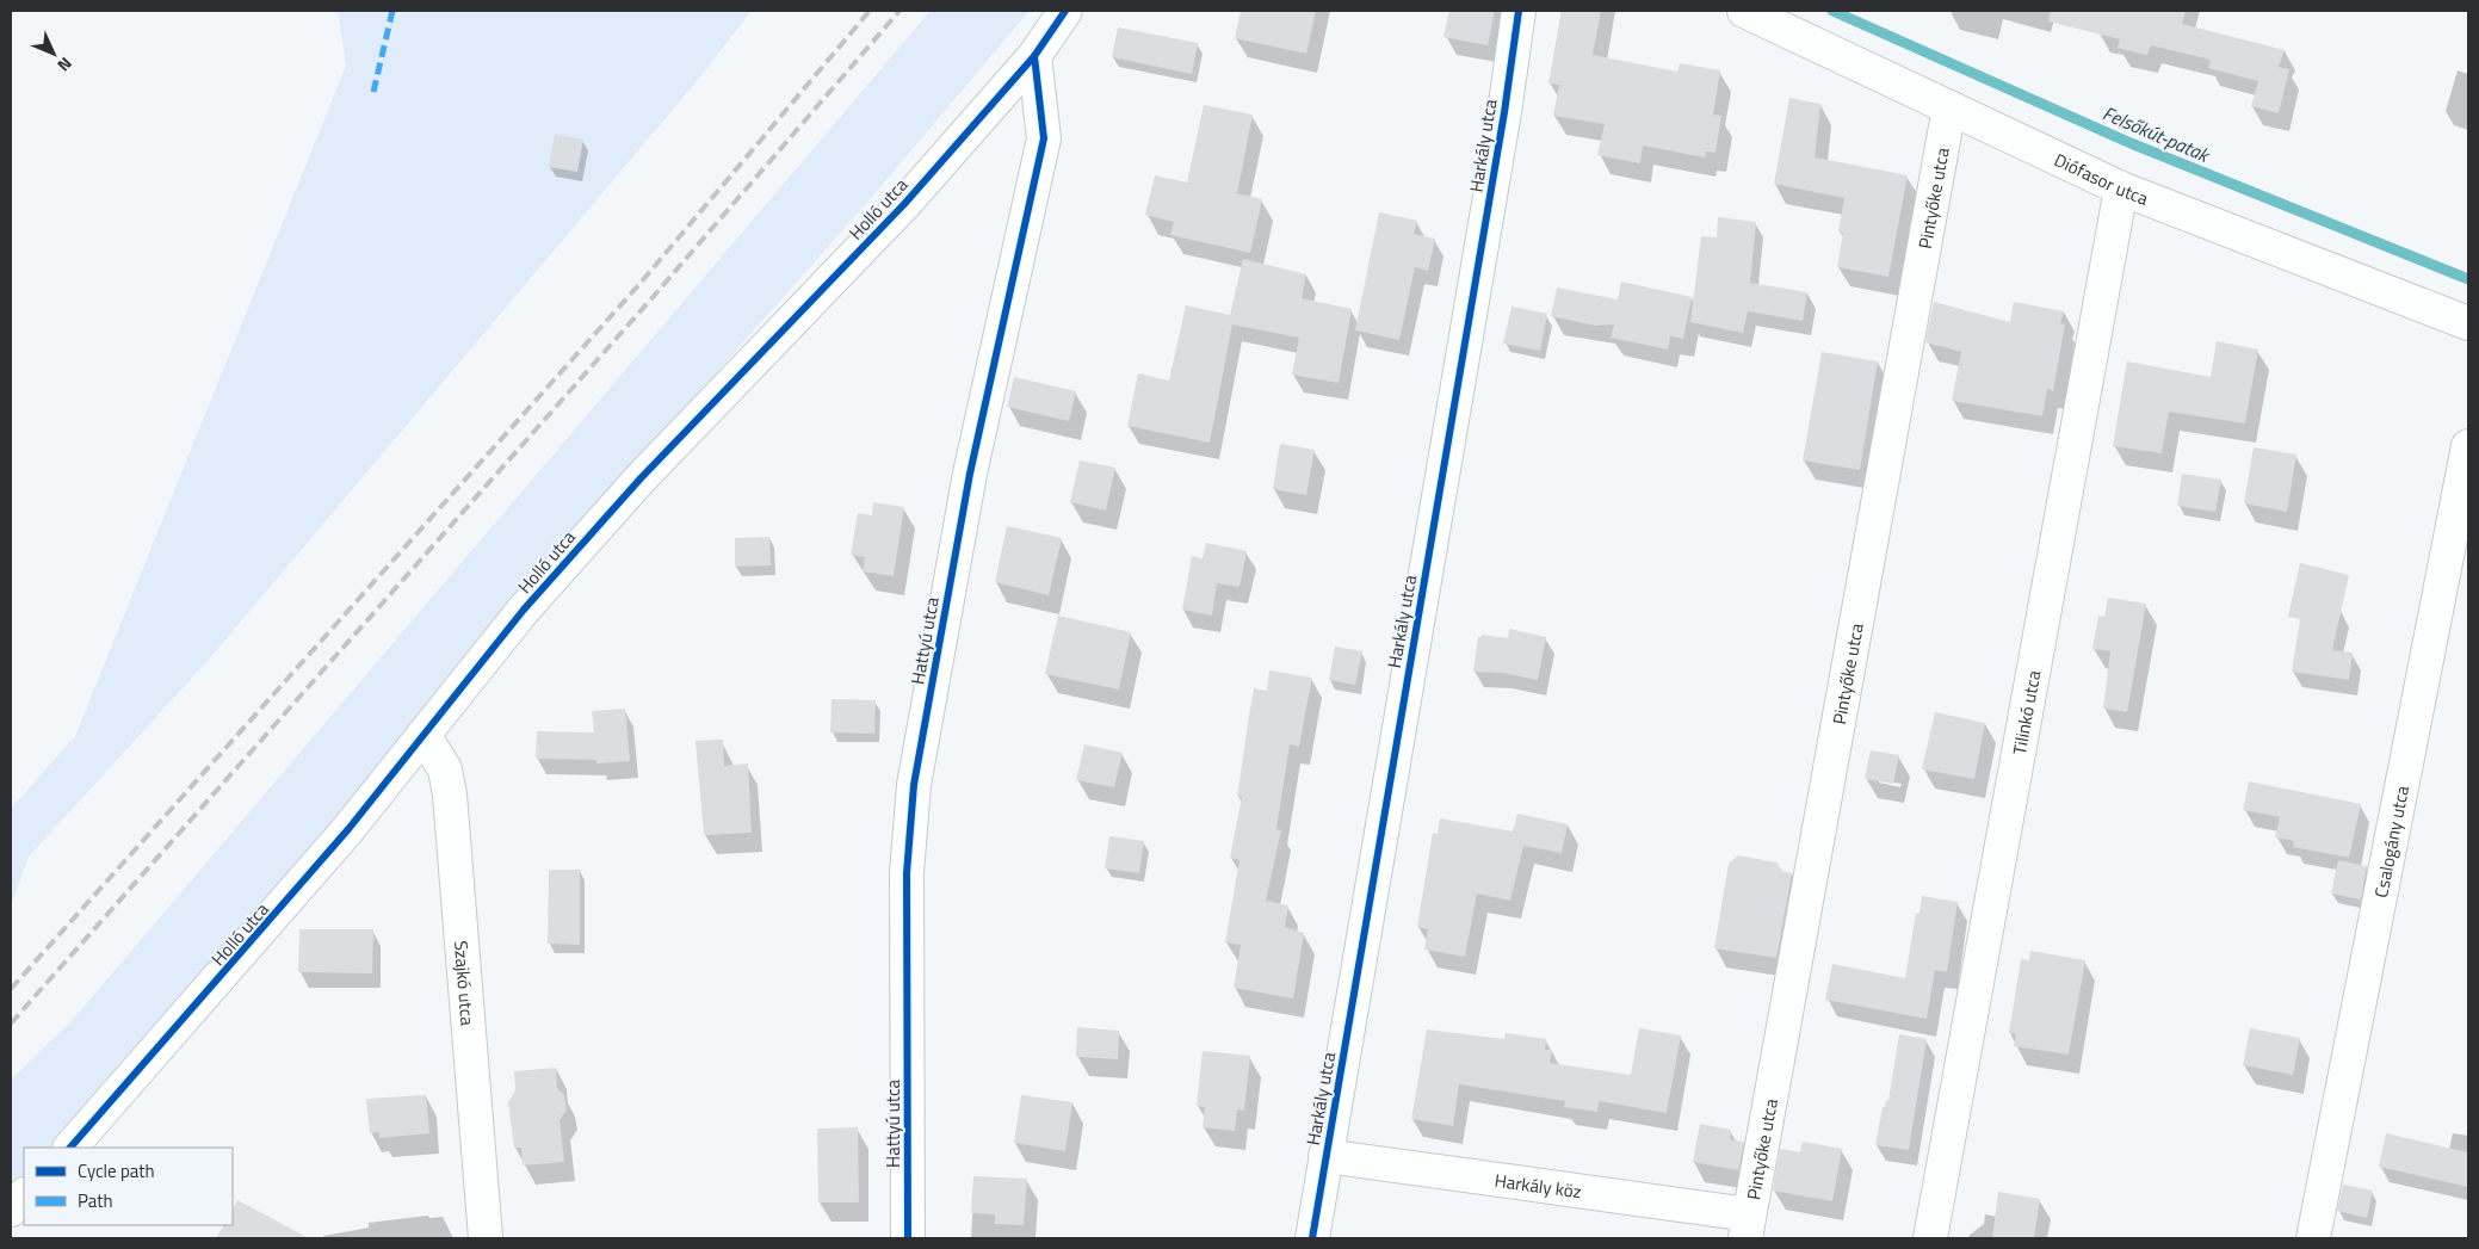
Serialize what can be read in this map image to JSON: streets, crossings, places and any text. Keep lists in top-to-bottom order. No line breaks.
{"streets":{"street":["Harkály utca","Diófasor utca","Pintyőke utca","Holló utca","Hattyú utca","Tilinkó utca","Csalogány utca","Szajkó utca","Harkály köz"]},"crossings":[["Harkály utca","Harkály köz"],["Diófasor utca","Pintyőke utca"],["Diófasor utca","Tilinkó utca"],["Pintyőke utca","Harkály köz"],["Holló utca","Hattyú utca"],["Holló utca","Szajkó utca"]],"water":["Felsőkút-patak"],"legend":["Cycle path","Path"],"north":"bottom right"}
